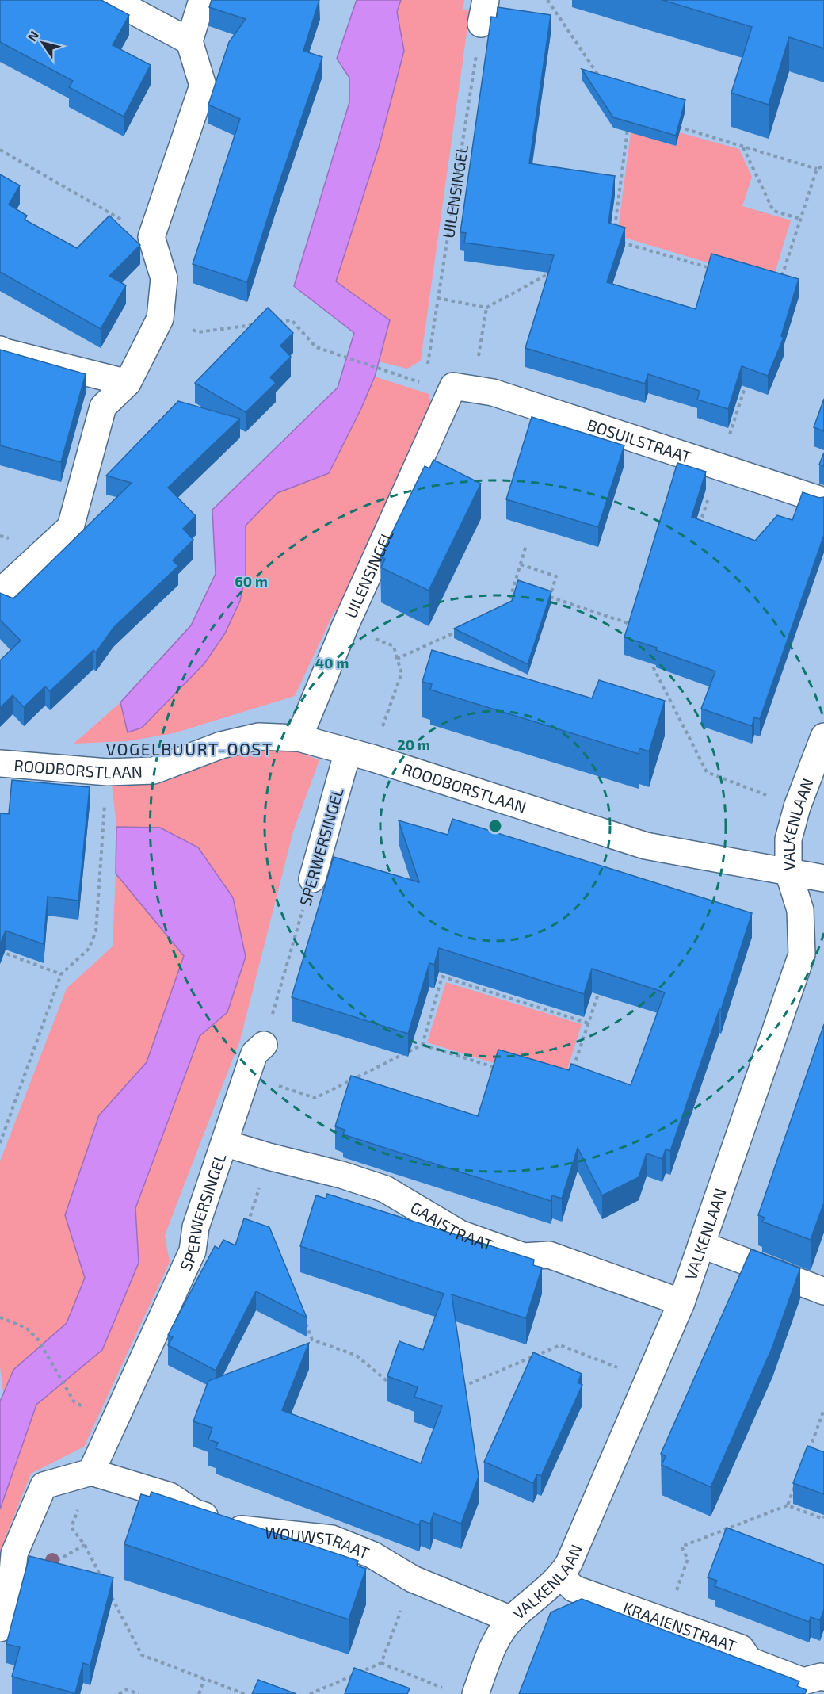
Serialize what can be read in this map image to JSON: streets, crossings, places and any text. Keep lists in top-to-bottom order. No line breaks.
{"streets":{"street":["UILENSINGEL","BOSUILSTRAAT","ROODBORSTLAAN","VALKENLAAN","SPERWERSINGEL","GAAISTRAAT","WOUWSTRAAT","KRAAIENSTRAAT"]},"crossings":[["UILENSINGEL","BOSUILSTRAAT"],["UILENSINGEL","ROODBORSTLAAN"],["ROODBORSTLAAN","VALKENLAAN"],["ROODBORSTLAAN","SPERWERSINGEL"],["VALKENLAAN","GAAISTRAAT"],["VALKENLAAN","WOUWSTRAAT"],["VALKENLAAN","KRAAIENSTRAAT"],["SPERWERSINGEL","GAAISTRAAT"],["SPERWERSINGEL","WOUWSTRAAT"]],"districts":["VOGELBUURT-OOST"],"north":"top left","rings":["60 m","40 m","20 m"]}
